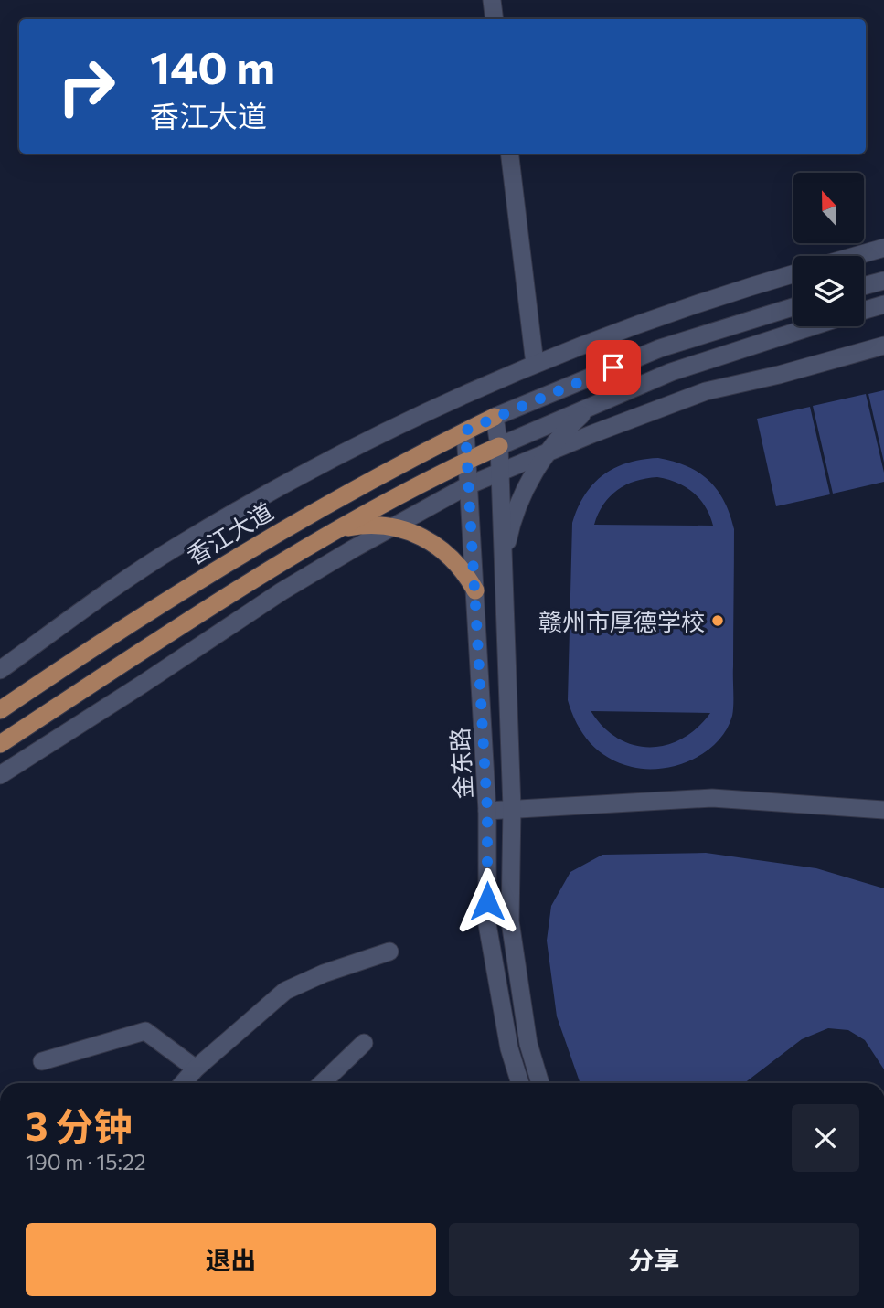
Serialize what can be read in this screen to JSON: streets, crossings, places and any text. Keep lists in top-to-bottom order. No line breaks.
{"streets":{"main road":["香江大道"],"street":["金东路"]},"crossings":[["香江大道","金东路"]],"places":["赣州市厚德学校"],"north":"top","page":{"turn":["140 m","香江大道"],"heading":["3 分钟","190 m · 15:22"],"buttons":["退出","分享"]}}
